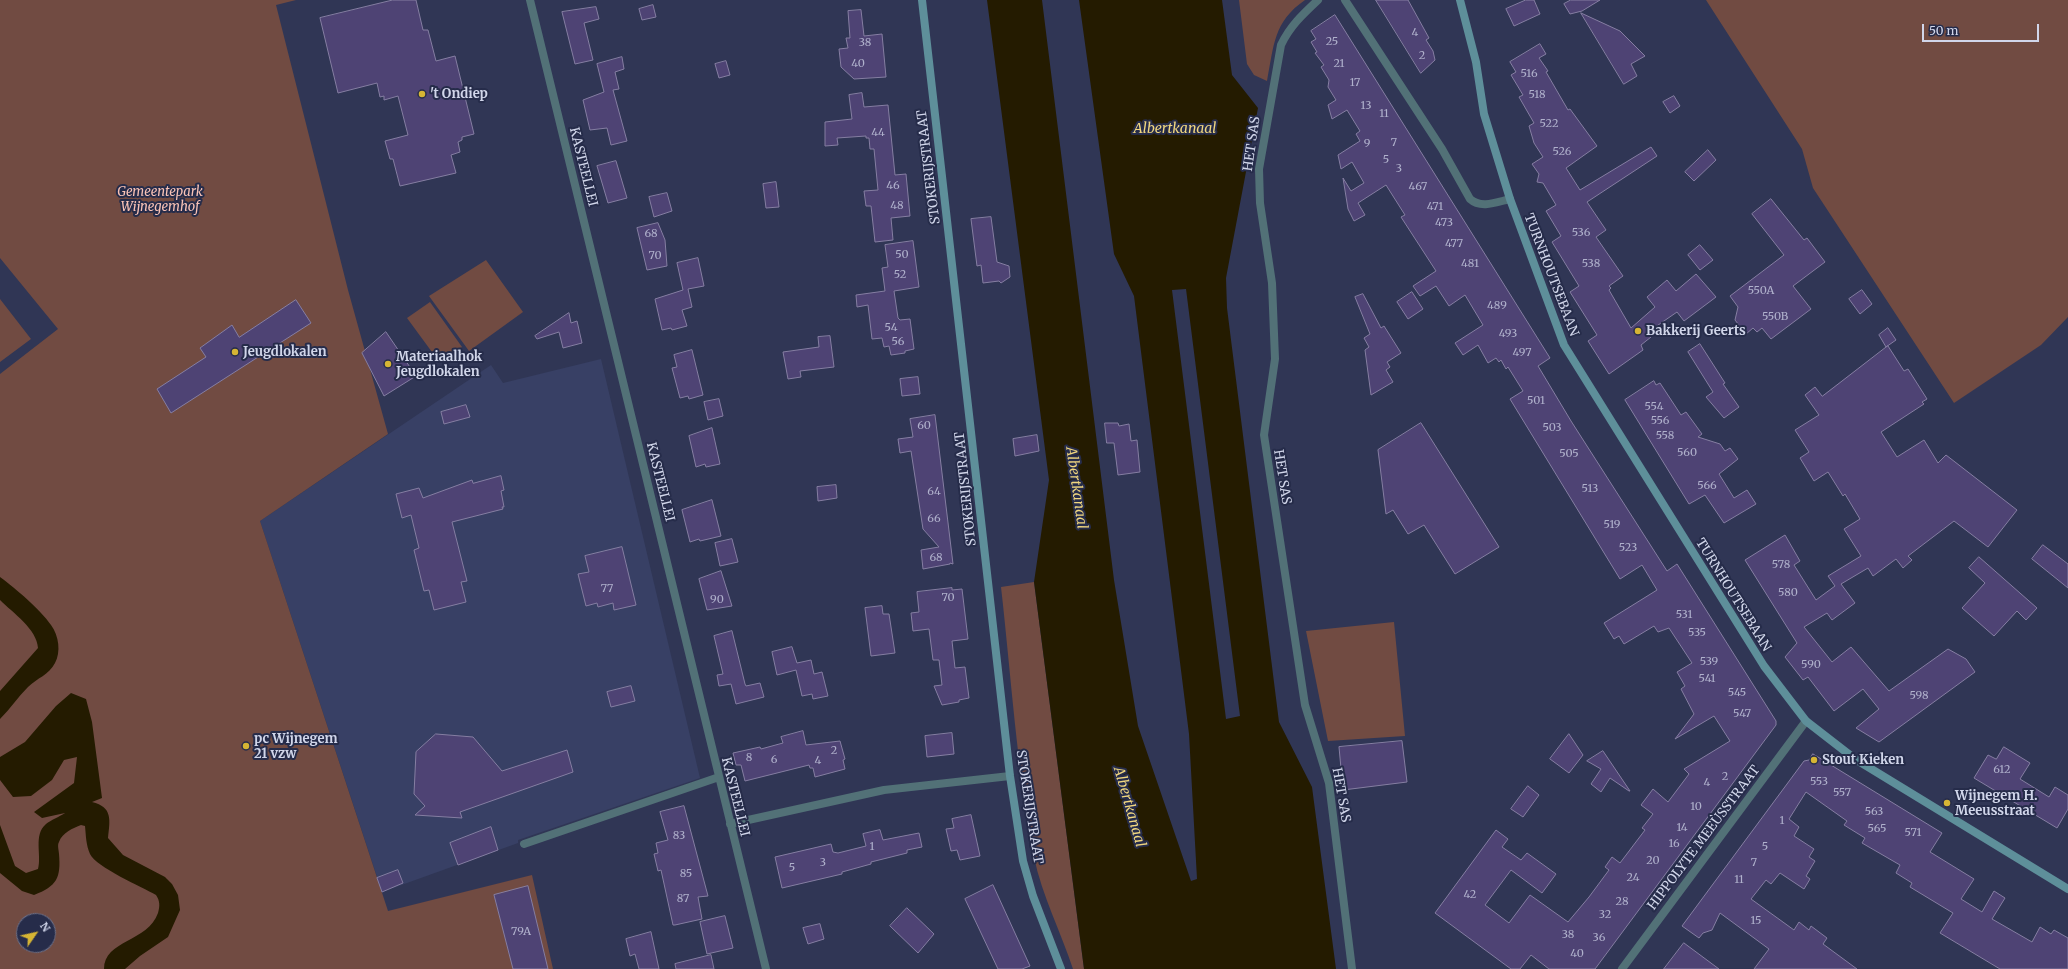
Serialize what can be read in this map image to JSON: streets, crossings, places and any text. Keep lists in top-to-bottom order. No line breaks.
{"streets":{"main road":["STOKERIJSTRAAT","TURNHOUTSEBAAN"],"street":["HET SAS","KASTEELLEI","HIPPOLYTE MEEÙSSTRAAT"]},"crossings":[["TURNHOUTSEBAAN","HIPPOLYTE MEEÙSSTRAAT"]],"water":["Albertkanaal"],"parks":["Gemeentepark Wijnegemhof"],"places":["'t Ondiep","Bakkerij Geerts","Jeugdlokalen","Materiaalhok Jeugdlokalen","pc Wijnegem 21 vzw","Stout Kieken","Wijnegem H. Meeusstraat"],"house_numbers":["4","25","38","2","40","21","516","17","518","13","11","522","44","7","9","526","5","3","46","467","48","471","473","536","68","477","50","70","481","538","52","550A","489","550B","54","493","56","497","501","554","556","60","503","558","560","505","566","513","64","66","519","523","68","578","77","580","70","90","531","535","539","590","541","545","598","547","2","8","6","4","612","2","553","4","557","10","563","1","14","565","571","83","16","1","5","20","3","7","5","85","24","11","42","87","28","32","15","79A","38","36","40"],"scale_bar":"50 m","north":"top right"}
